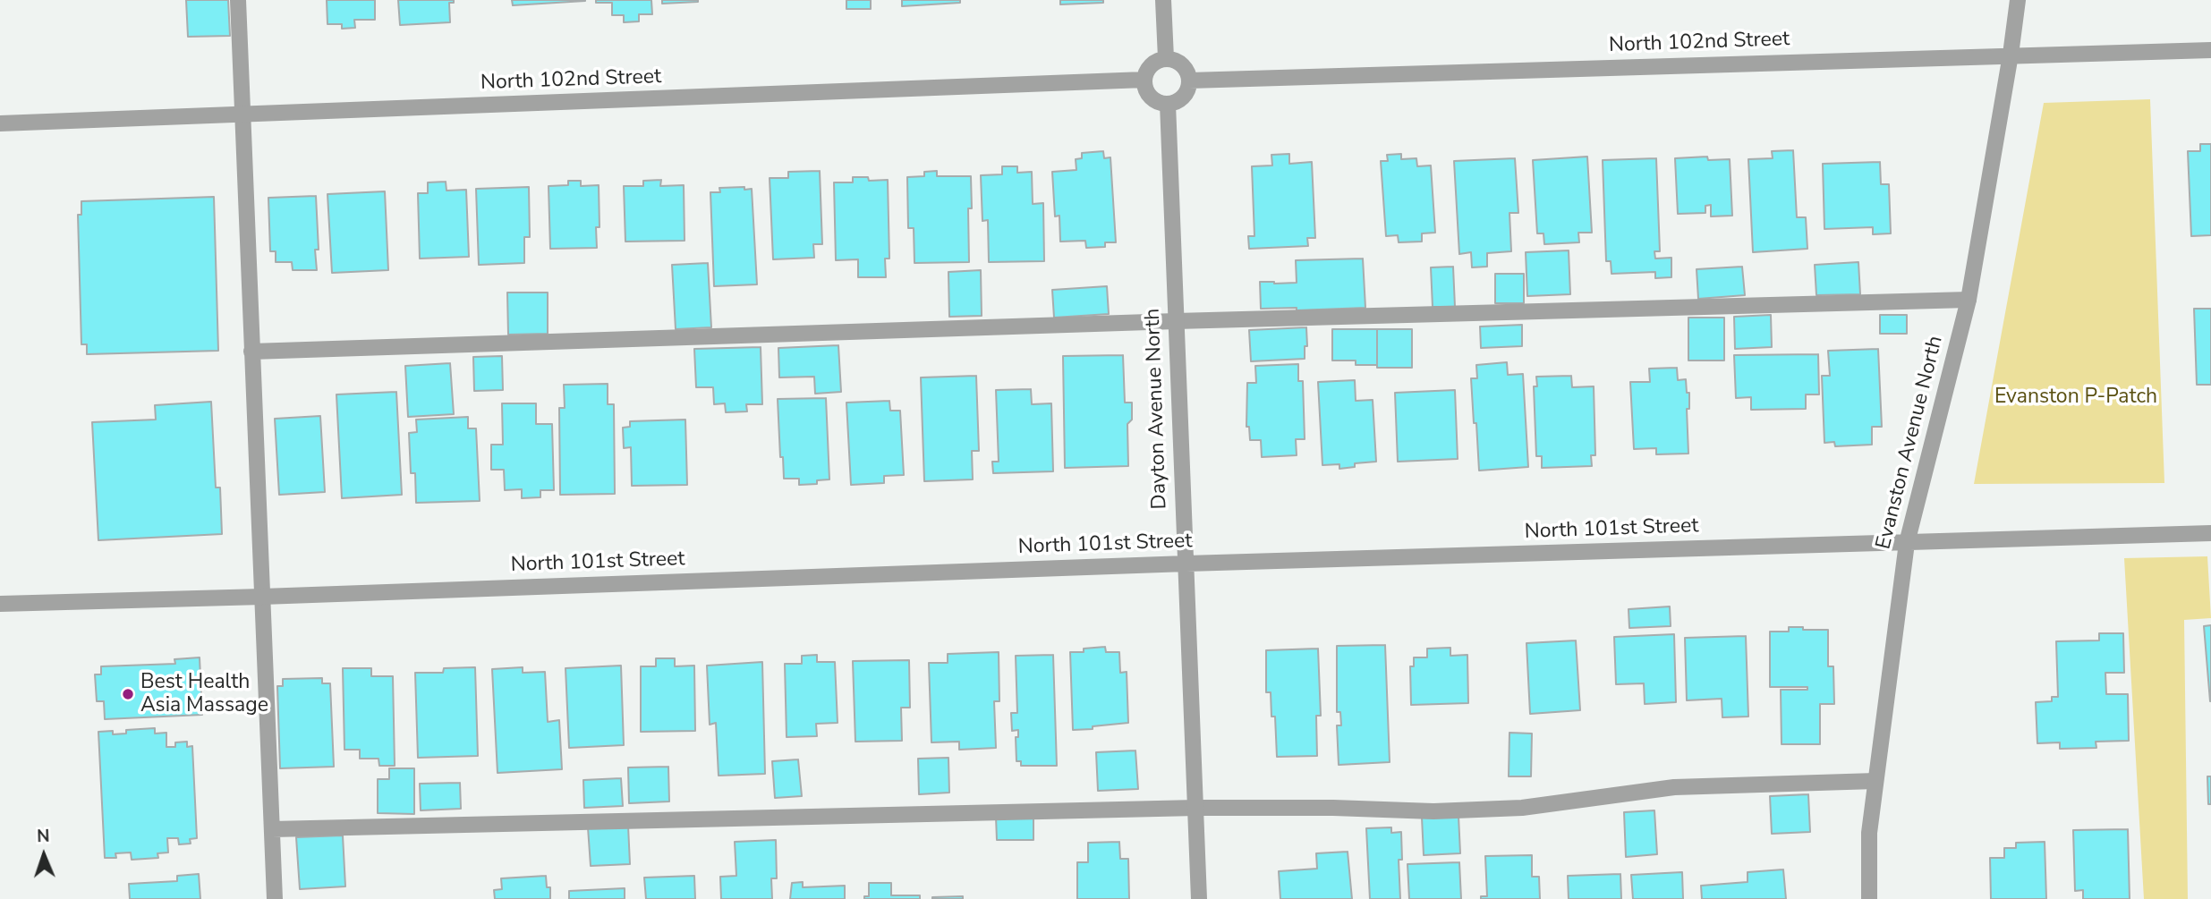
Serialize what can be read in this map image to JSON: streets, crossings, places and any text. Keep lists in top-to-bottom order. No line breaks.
{"streets":{"street":["North 102nd Street","Dayton Avenue North","Evanston Avenue North","North 101st Street"]},"crossings":[["North 102nd Street","Dayton Avenue North"],["North 102nd Street","Evanston Avenue North"],["Dayton Avenue North","North 101st Street"],["Evanston Avenue North","North 101st Street"]],"parks":["Evanston P-Patch"],"places":["Best Health Asia Massage"],"north":"top"}
